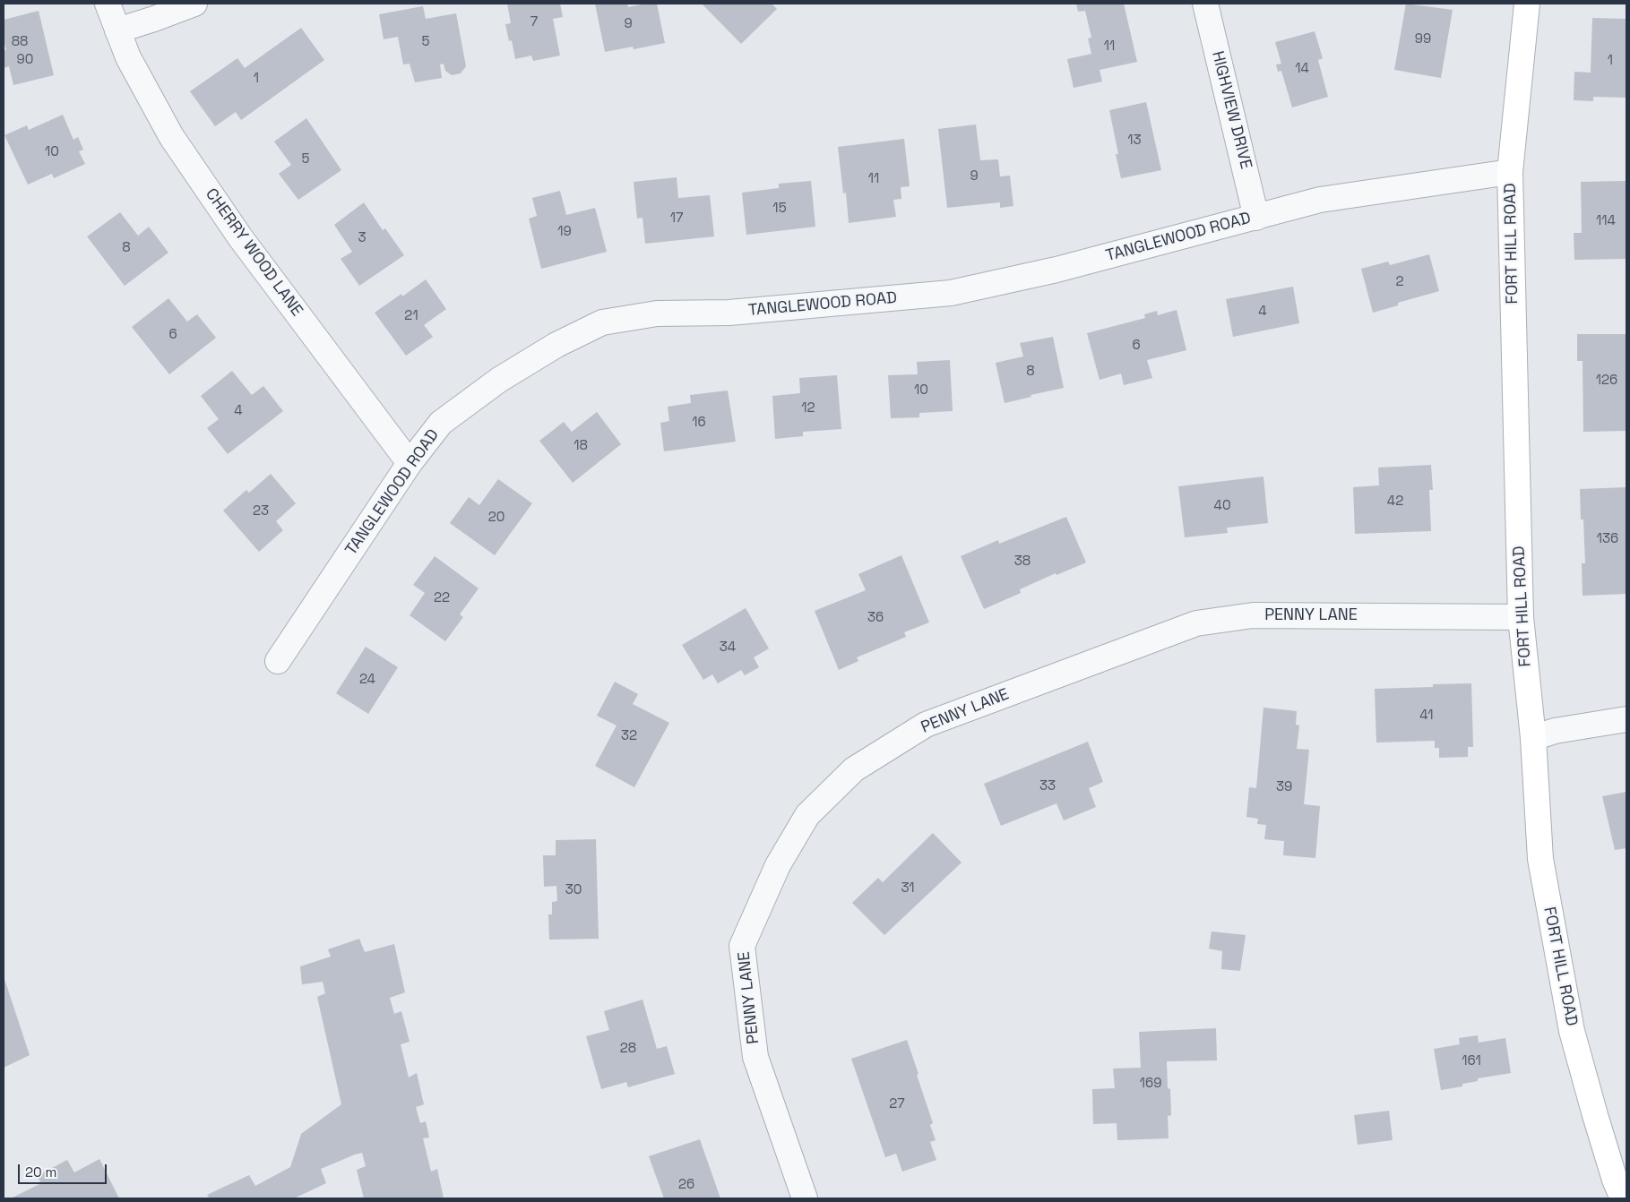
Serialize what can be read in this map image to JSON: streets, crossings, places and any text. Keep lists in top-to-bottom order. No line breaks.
{"streets":{"street":["HIGHVIEW DRIVE","TANGLEWOOD ROAD","FORT HILL ROAD","CHERRY WOOD LANE","PENNY LANE"]},"crossings":[["HIGHVIEW DRIVE","TANGLEWOOD ROAD"],["TANGLEWOOD ROAD","FORT HILL ROAD"],["TANGLEWOOD ROAD","CHERRY WOOD LANE"],["FORT HILL ROAD","PENNY LANE"]],"house_numbers":["7","9","99","88","5","11","90","1","14","1","13","10","5","9","11","15","17","114","19","3","8","2","4","21","6","6","8","126","10","12","4","16","18","42","40","23","20","136","38","22","36","34","24","41","32","33","39","31","30","28","161","169","27","26"],"scale_bar":"20 m"}
